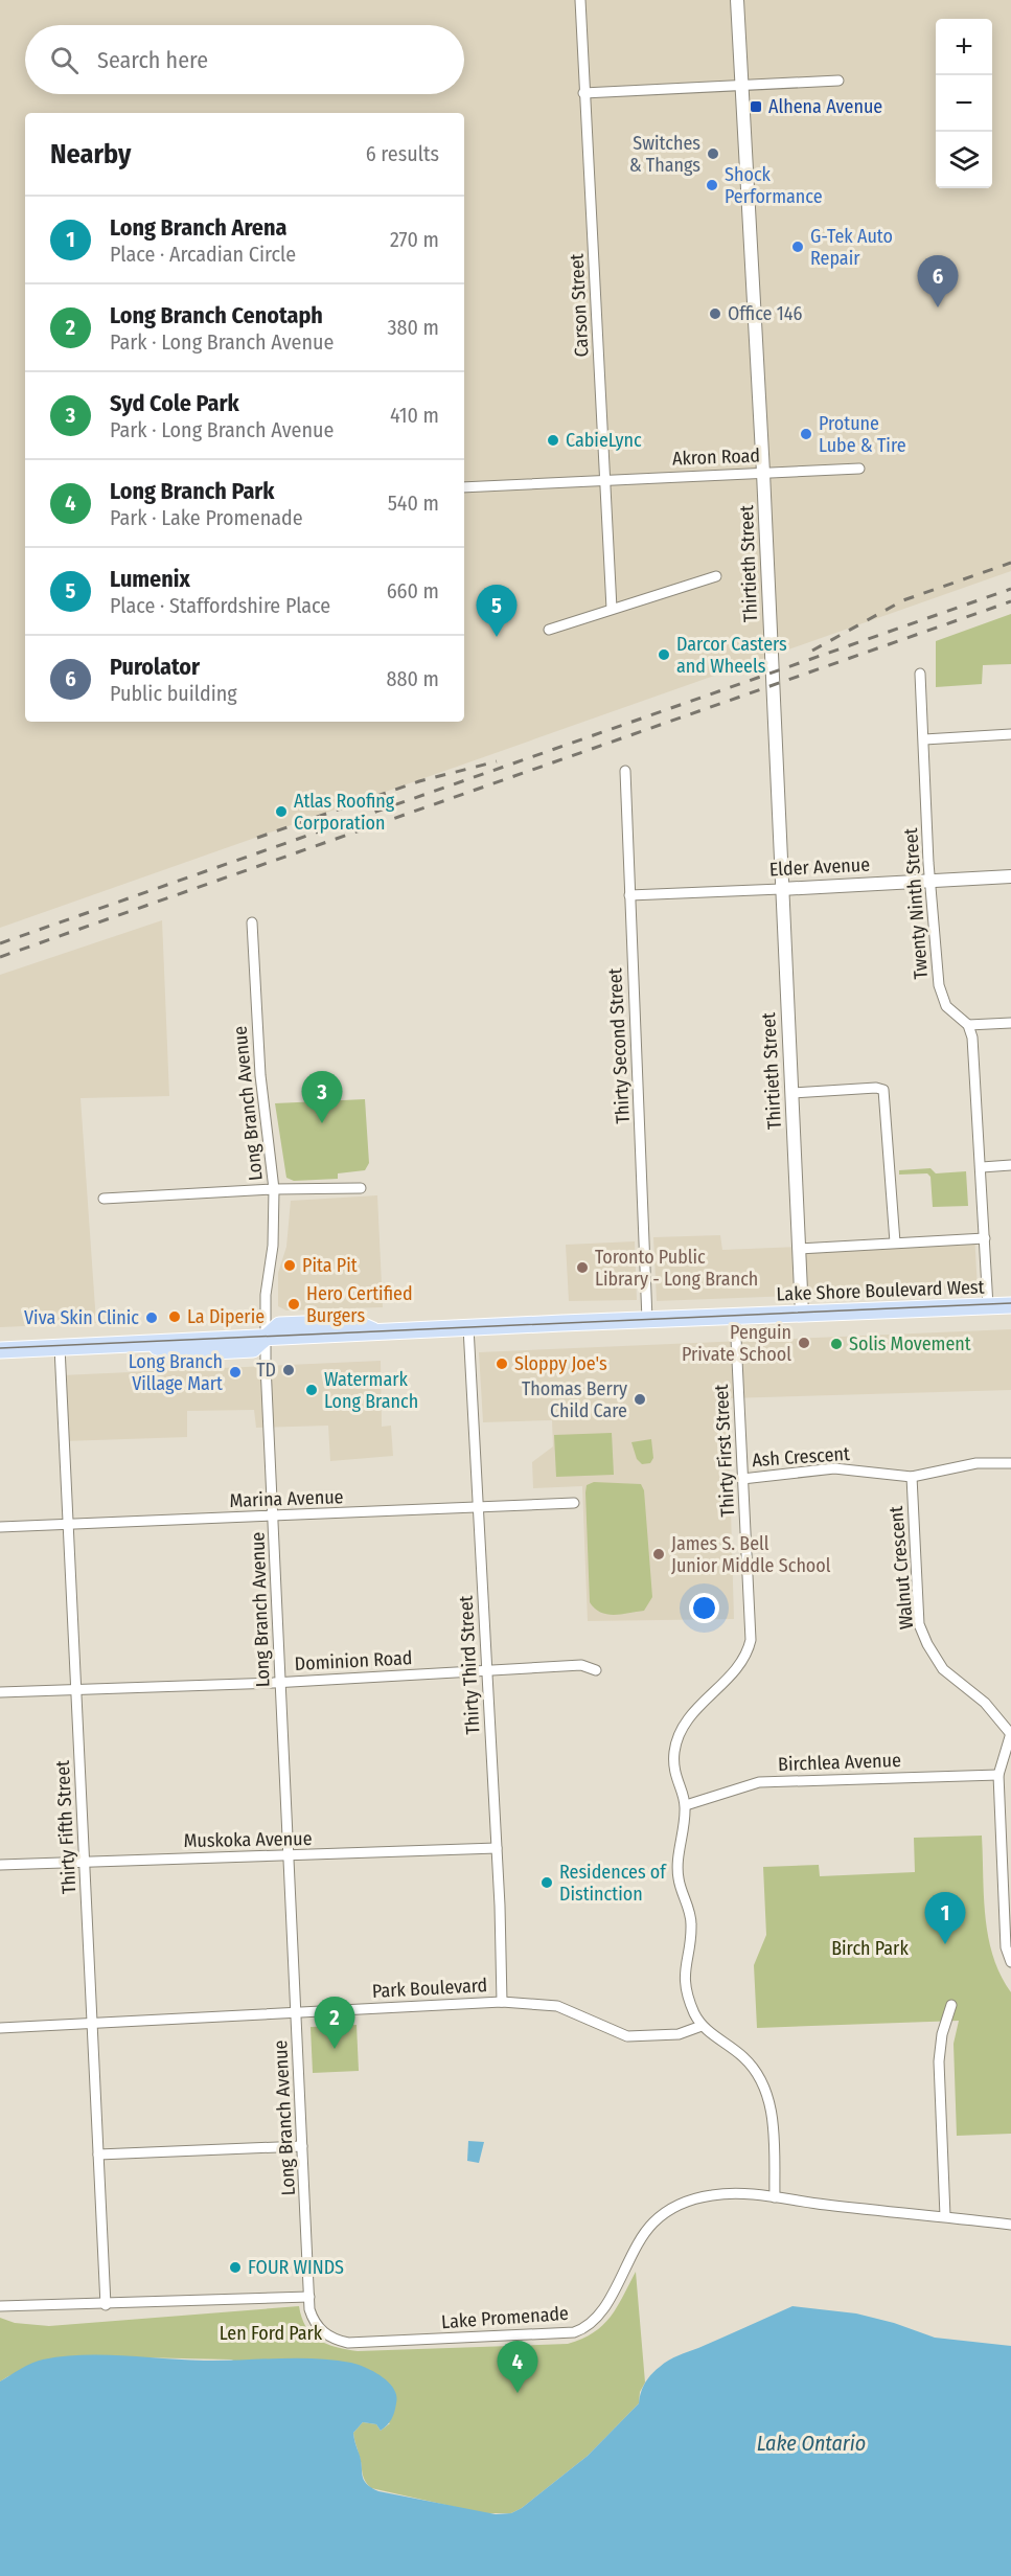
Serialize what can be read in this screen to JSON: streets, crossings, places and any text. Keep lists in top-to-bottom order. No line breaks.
{"streets":{"main road":["Lake Shore Boulevard West"],"street":["Carson Street","Akron Road","Thirtieth Street","Elder Avenue","Twenty Ninth Street","Thirty Second Street","Long Branch Avenue","Thirty First Street","Ash Crescent","Marina Avenue","Walnut Crescent","Dominion Road","Thirty Third Street","Birchlea Avenue","Thirty Fifth Street","Muskoka Avenue","Park Boulevard","Lake Promenade"]},"crossings":[["Carson Street","Akron Road"],["Akron Road","Thirtieth Street"],["Thirtieth Street","Elder Avenue"],["Thirtieth Street","Lake Shore Boulevard West"],["Elder Avenue","Twenty Ninth Street"],["Elder Avenue","Thirty Second Street"],["Thirty Second Street","Lake Shore Boulevard West"],["Long Branch Avenue","Lake Shore Boulevard West"],["Long Branch Avenue","Marina Avenue"],["Long Branch Avenue","Dominion Road"],["Long Branch Avenue","Muskoka Avenue"],["Long Branch Avenue","Park Boulevard"],["Long Branch Avenue","Lake Promenade"],["Lake Shore Boulevard West","Thirty First Street"],["Lake Shore Boulevard West","Thirty Third Street"],["Lake Shore Boulevard West","Thirty Fifth Street"],["Thirty First Street","Ash Crescent"],["Thirty First Street","Birchlea Avenue"],["Thirty First Street","Park Boulevard"],["Thirty First Street","Lake Promenade"],["Ash Crescent","Walnut Crescent"],["Marina Avenue","Thirty Third Street"],["Marina Avenue","Thirty Fifth Street"],["Dominion Road","Thirty Third Street"],["Dominion Road","Thirty Fifth Street"],["Thirty Third Street","Muskoka Avenue"],["Thirty Third Street","Park Boulevard"],["Thirty Fifth Street","Muskoka Avenue"],["Thirty Fifth Street","Park Boulevard"]],"water":["Lake Ontario"],"parks":["Birch Park","Len Ford Park"],"places":{"transit":["Alhena Avenue"],"other":["Switches & Thangs","Shock Performance","G-Tek Auto Repair","Office 146","Protune Lube & Tire","CabieLync","Darcor Casters and Wheels","Atlas Roofing Corporation","Pita Pit","Toronto Public Library - Long Branch","Hero Certified Burgers","La Diperie","Viva Skin Clinic","Penguin Private School","Solis Movement","Sloppy Joe's","TD","Long Branch Village Mart","Watermark Long Branch","Thomas Berry Child Care","James S. Bell Junior Middle School","Residences of Distinction","FOUR WINDS"]},"page":{"map_buttons":["+","−"],"search":"Search here","heading":["Nearby","6 results"],"list":[{"mark":"1","name":"Long Branch Arena","note":"Place · Arcadian Circle","value":"270 m"},{"mark":"2","name":"Long Branch Cenotaph","note":"Park · Long Branch Avenue","value":"380 m"},{"mark":"3","name":"Syd Cole Park","note":"Park · Long Branch Avenue","value":"410 m"},{"mark":"4","name":"Long Branch Park","note":"Park · Lake Promenade","value":"540 m"},{"mark":"5","name":"Lumenix","note":"Place · Staffordshire Place","value":"660 m"},{"mark":"6","name":"Purolator","note":"Public building","value":"880 m"}],"pins":["6","5","3","1","2","4"]}}
